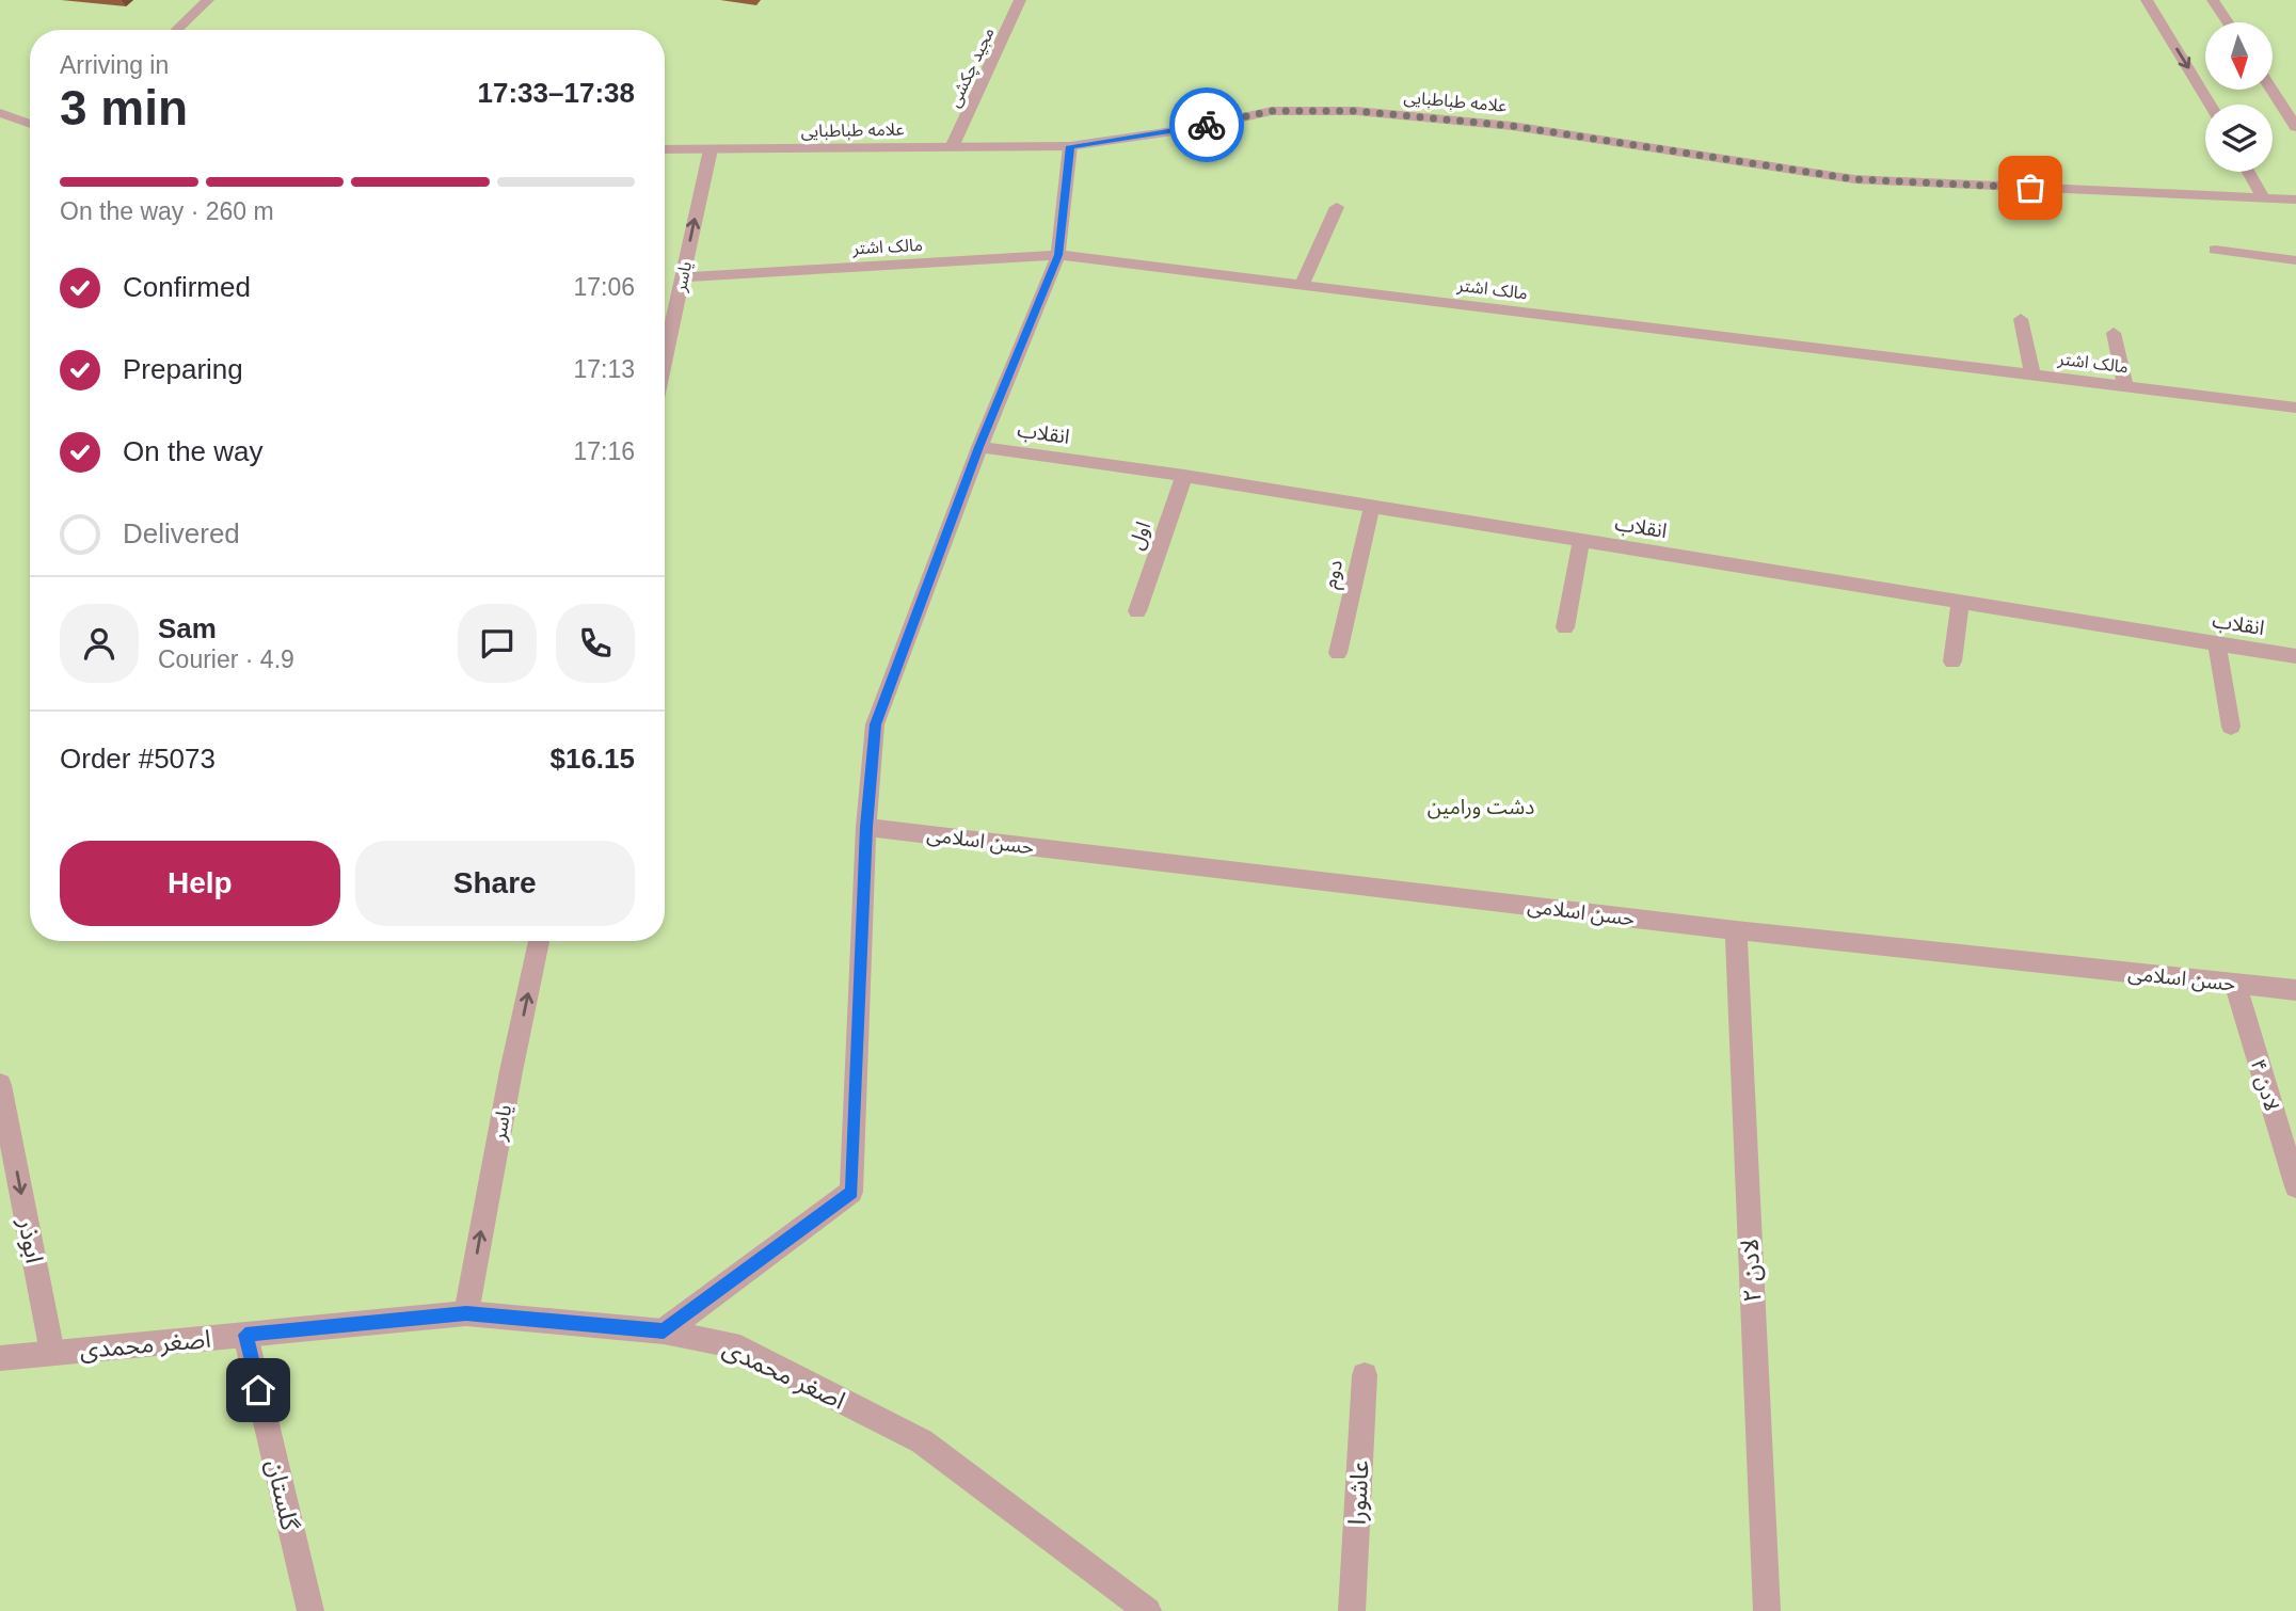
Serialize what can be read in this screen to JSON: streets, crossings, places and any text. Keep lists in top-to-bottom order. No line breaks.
{"streets":{"street":["مجید چکشی","علامه طباطبایی","مالک اشتر","یاسر","انقلاب","اول","دوم","حسن اسلامی","لادن ۴","ابوذر","لادن ۲","اصغر محمدی","عاشورا","گلستان"]},"crossings":[["مجید چکشی","علامه طباطبایی"],["علامه طباطبایی","یاسر"],["مالک اشتر","یاسر"],["یاسر","اصغر محمدی"],["انقلاب","اول"],["انقلاب","دوم"],["حسن اسلامی","لادن ۴"],["حسن اسلامی","لادن ۲"],["ابوذر","اصغر محمدی"],["اصغر محمدی","گلستان"]],"one_way":["یاسر","ابوذر"],"parks":["دشت ورامین"],"north":"bottom","page":{"heading":["3 min","Arriving in","17:33–17:38"],"panel":["Sam","Courier · 4.9","Order #5073","$16.15"],"bar":"On the way · 260 m","list":[["Confirmed","17:06"],["Preparing","17:13"],["On the way","17:16"],"Delivered"],"buttons":["Help","Share"]}}
